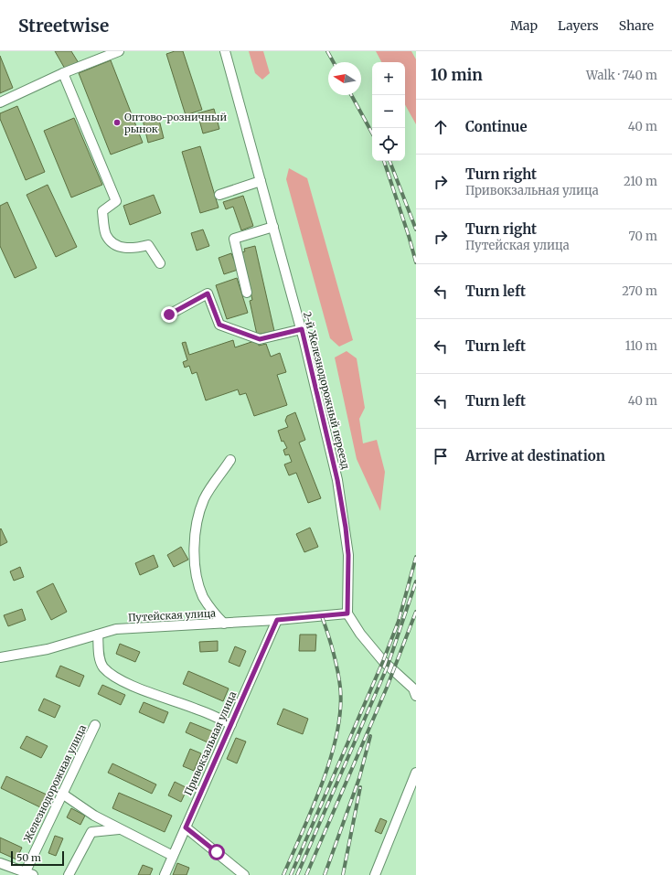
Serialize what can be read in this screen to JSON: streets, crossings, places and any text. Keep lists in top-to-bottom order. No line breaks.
{"streets":{"street":["2-й Железнодорожный переезд","Путейская улица","Привокзальная улица","Железнодорожная улица"]},"crossings":[["2-й Железнодорожный переезд","Путейская улица"],["Путейская улица","Привокзальная улица"]],"places":["Оптово-розничный рынок"],"scale_bar":"50 m","north":"left","page":{"header":"Streetwise","nav":["Map","Layers","Share"],"heading":["10 min","Walk · 740 m"],"map_buttons":["+","−"],"list":[["Continue","40 m"],["Turn right","Привокзальная улица","210 m"],["Turn right","Путейская улица","70 m"],["Turn left","270 m"],["Turn left","110 m"],["Turn left","40 m"],"Arrive at destination"],"scale":"50 m"}}
